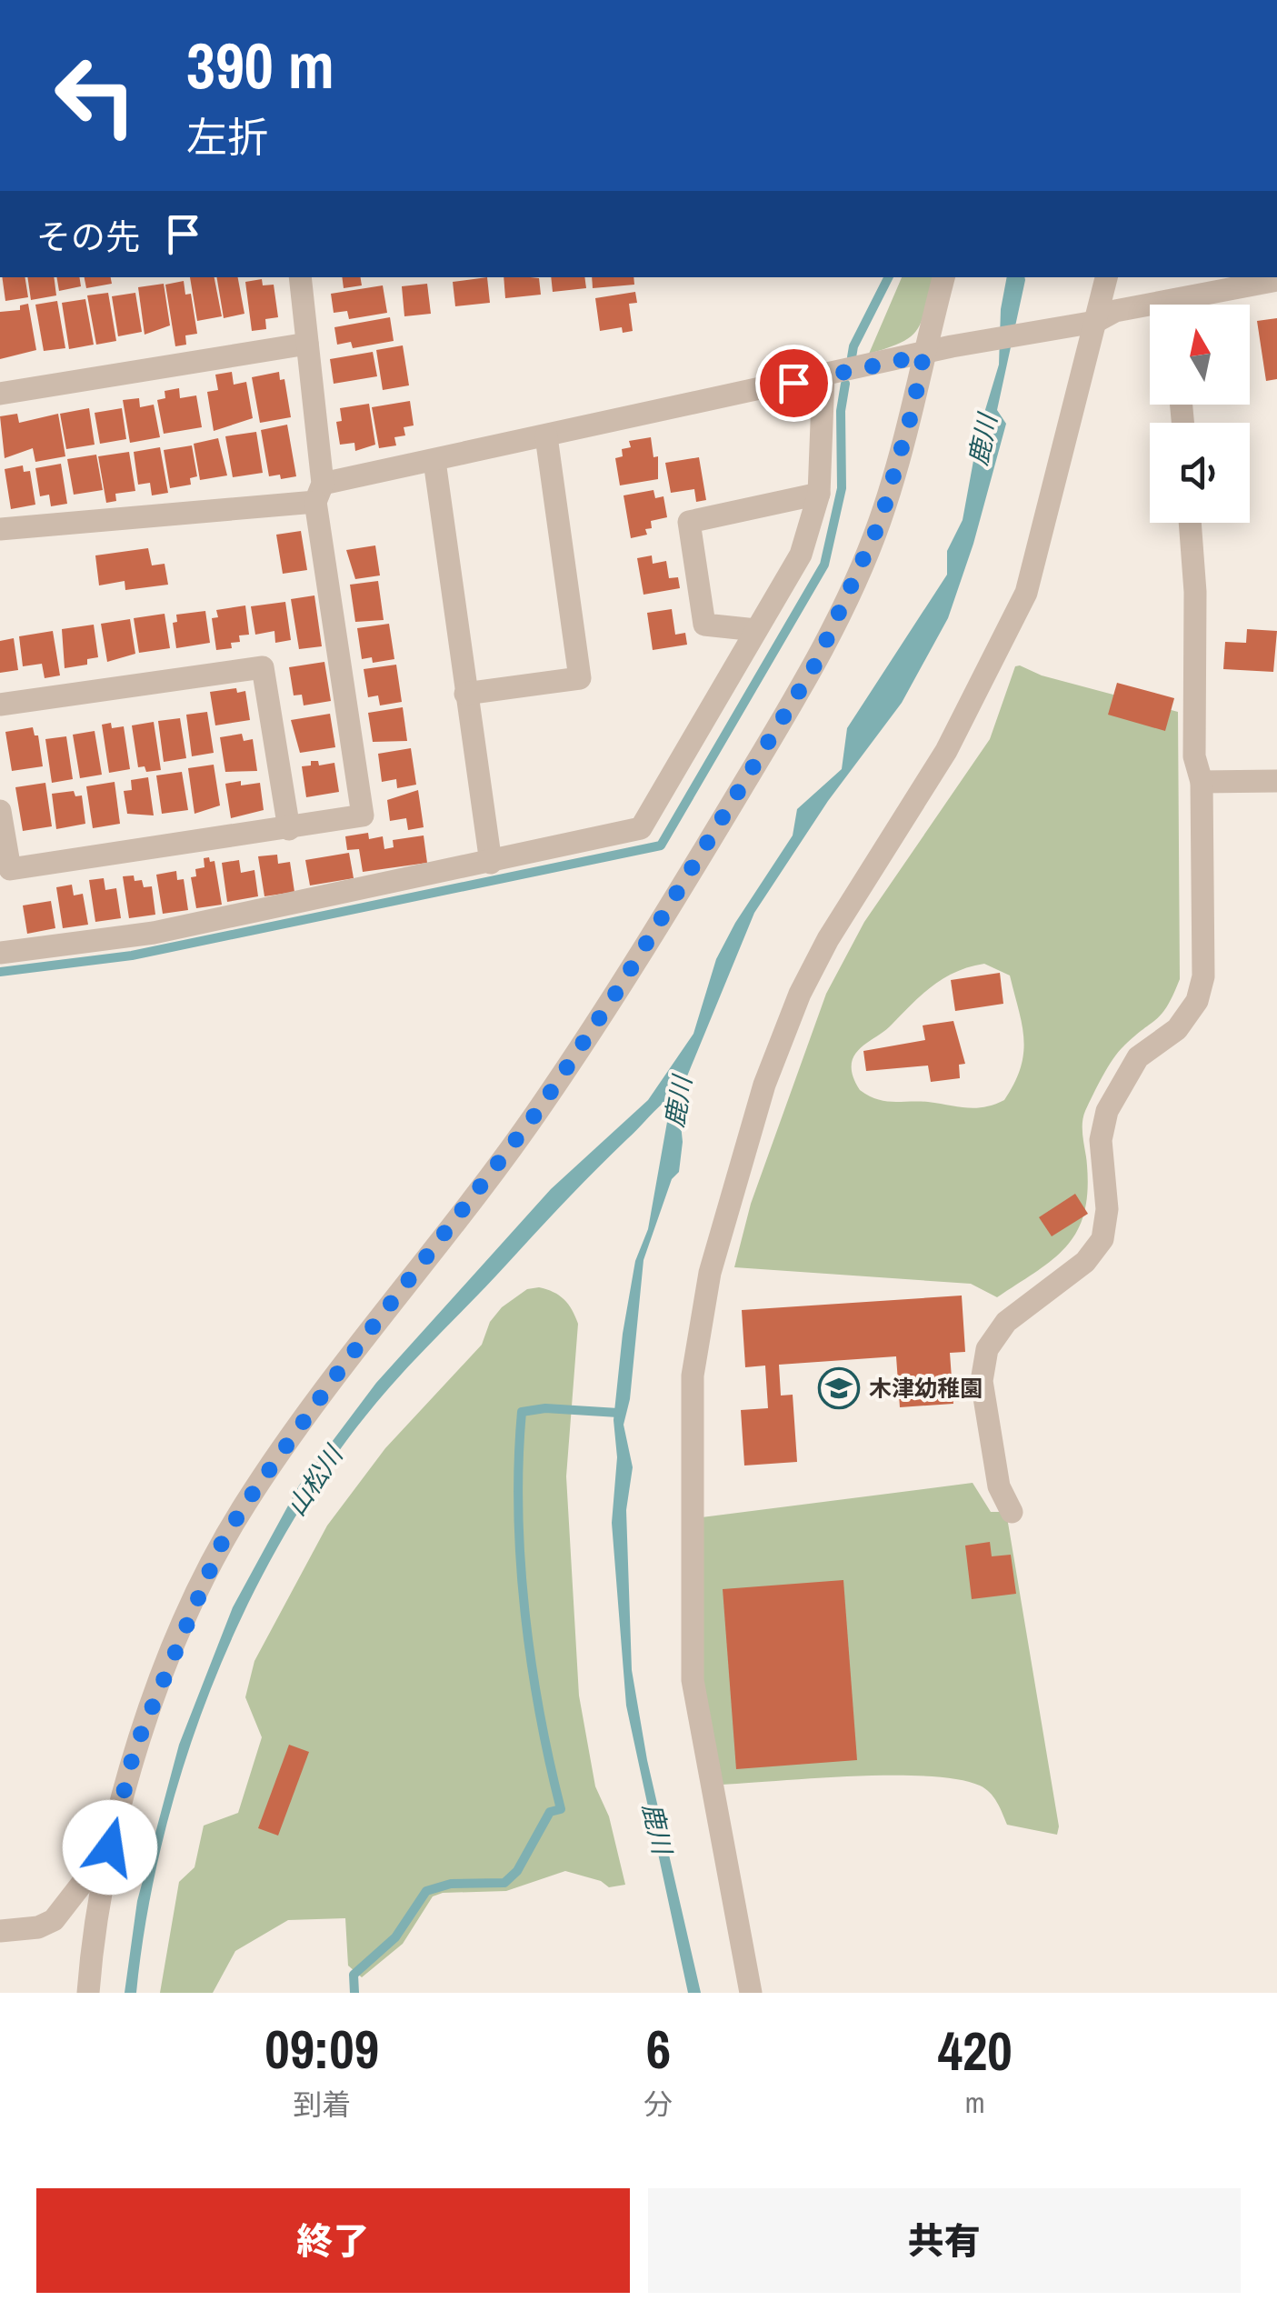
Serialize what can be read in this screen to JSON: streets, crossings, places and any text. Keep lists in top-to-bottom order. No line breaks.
{"water":["鹿川","山松川"],"places":{"school or university":["木津幼稚園"]},"north":"top","page":{"turn":["390 m","左折"],"then":"その先","eta":["09:09","到着","6","分","420","m"],"buttons":["終了","共有"]}}
